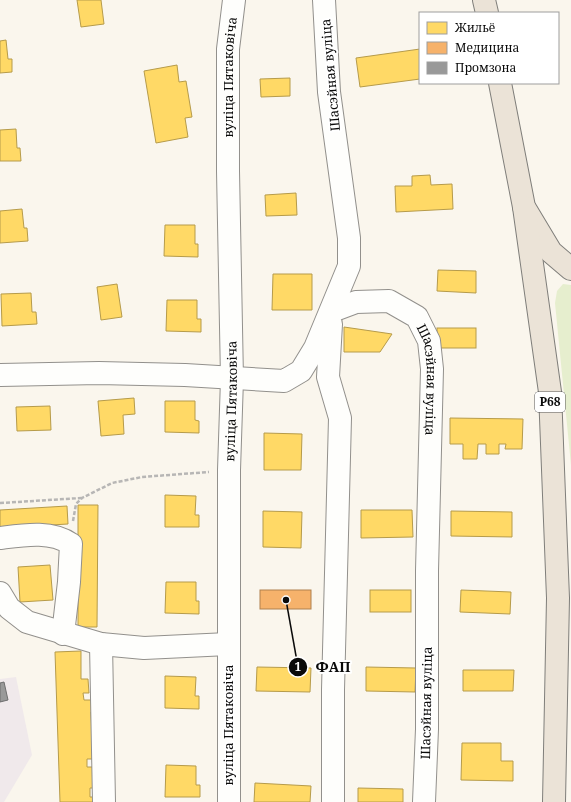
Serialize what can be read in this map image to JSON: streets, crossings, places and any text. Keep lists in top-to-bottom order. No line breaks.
{"streets":{"main road":["Р68"],"street":["Шасэйная вуліца","вуліца Пятаковіча"]},"places":["ФАП"],"legend":["Жильё","Медицина","Промзона"]}
